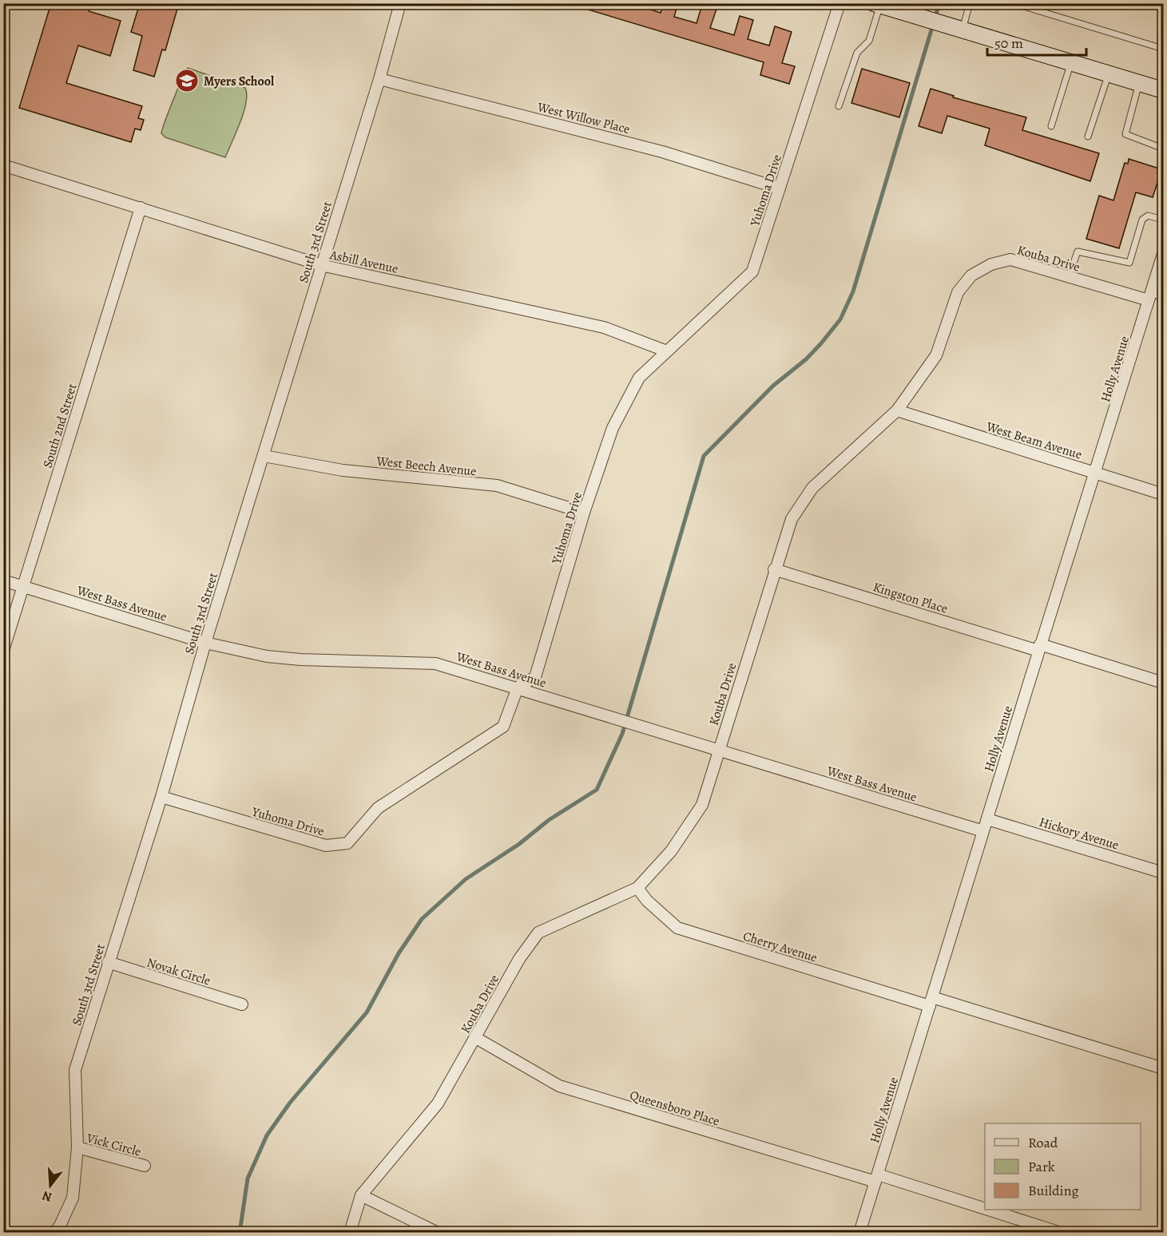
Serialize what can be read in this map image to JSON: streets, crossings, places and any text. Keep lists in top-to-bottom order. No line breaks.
{"streets":{"street":["West Willow Place","Yuhoma Drive","South 3rd Street","Kouba Drive","Asbill Avenue","Holly Avenue","South 2nd Street","West Beam Avenue","West Beech Avenue","Kingston Place","West Bass Avenue","Hickory Avenue","Cherry Avenue","Novak Circle","Queensboro Place","Vick Circle"]},"crossings":[["West Willow Place","Yuhoma Drive"],["West Willow Place","South 3rd Street"],["Yuhoma Drive","South 3rd Street"],["Yuhoma Drive","Asbill Avenue"],["Yuhoma Drive","West Beech Avenue"],["Yuhoma Drive","West Bass Avenue"],["South 3rd Street","Asbill Avenue"],["South 3rd Street","West Beech Avenue"],["South 3rd Street","West Bass Avenue"],["South 3rd Street","Novak Circle"],["South 3rd Street","Vick Circle"],["Kouba Drive","Holly Avenue"],["Kouba Drive","West Beam Avenue"],["Kouba Drive","Kingston Place"],["Kouba Drive","West Bass Avenue"],["Kouba Drive","Cherry Avenue"],["Kouba Drive","Queensboro Place"],["Asbill Avenue","South 2nd Street"],["Holly Avenue","West Beam Avenue"],["Holly Avenue","Kingston Place"],["Holly Avenue","West Bass Avenue"],["Holly Avenue","Hickory Avenue"],["Holly Avenue","Cherry Avenue"],["Holly Avenue","Queensboro Place"],["South 2nd Street","West Bass Avenue"]],"places":{"school or university":["Myers School"]},"legend":["Road","Park","Building"],"scale_bar":"50 m","north":"bottom"}
